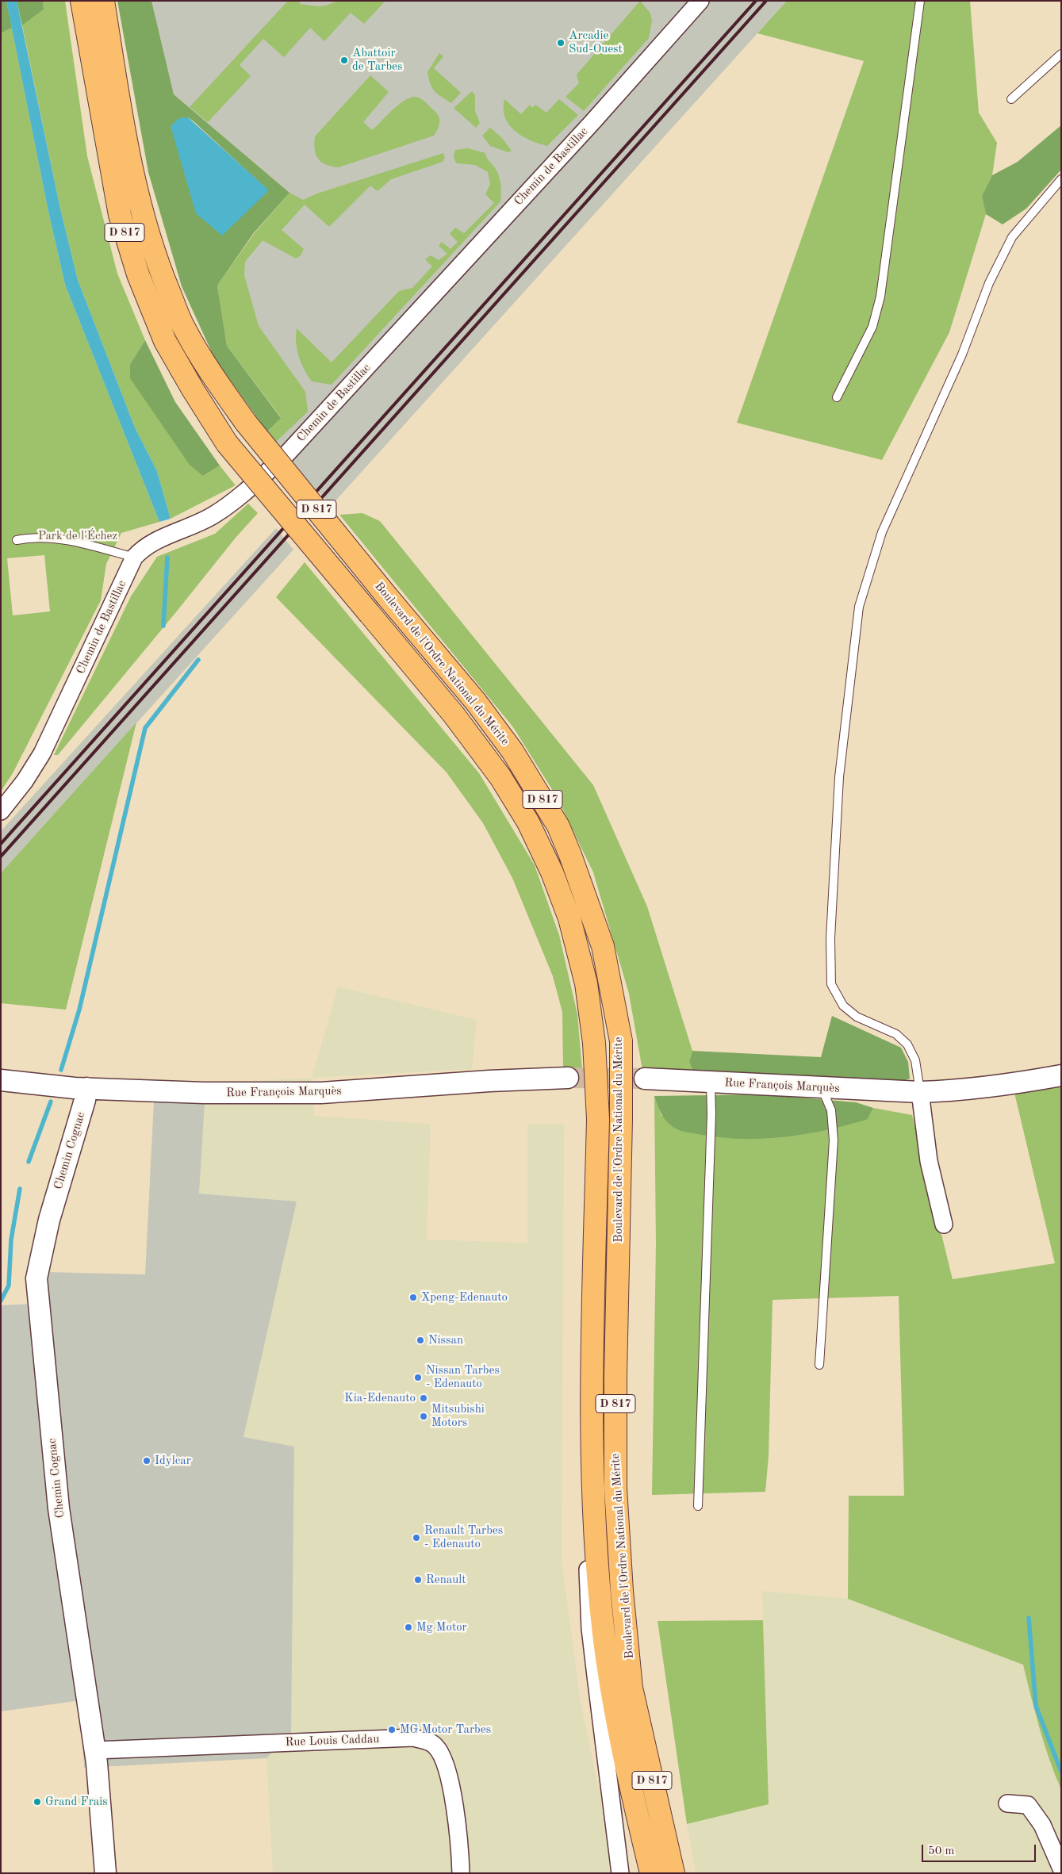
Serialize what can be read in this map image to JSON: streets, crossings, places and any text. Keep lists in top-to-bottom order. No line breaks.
{"streets":{"main road":["D 817","Boulevard de l'Ordre National du Mérite"],"street":["Chemin de Bastillac","Rue François Marquès","Chemin Cognac","Rue Louis Caddau"]},"crossings":[["Rue François Marquès","Chemin Cognac"],["Chemin Cognac","Rue Louis Caddau"]],"parks":["Park de l'Échez"],"places":["Arcadie Sud-Ouest","Abattoir de Tarbes","Xpeng-Edenauto","Nissan","Nissan Tarbes - Edenauto","Kia-Edenauto","Mitsubishi Motors","Idylcar","Renault Tarbes - Edenauto","Renault","Mg Motor","MG Motor Tarbes","Grand Frais"],"scale_bar":"50 m"}
